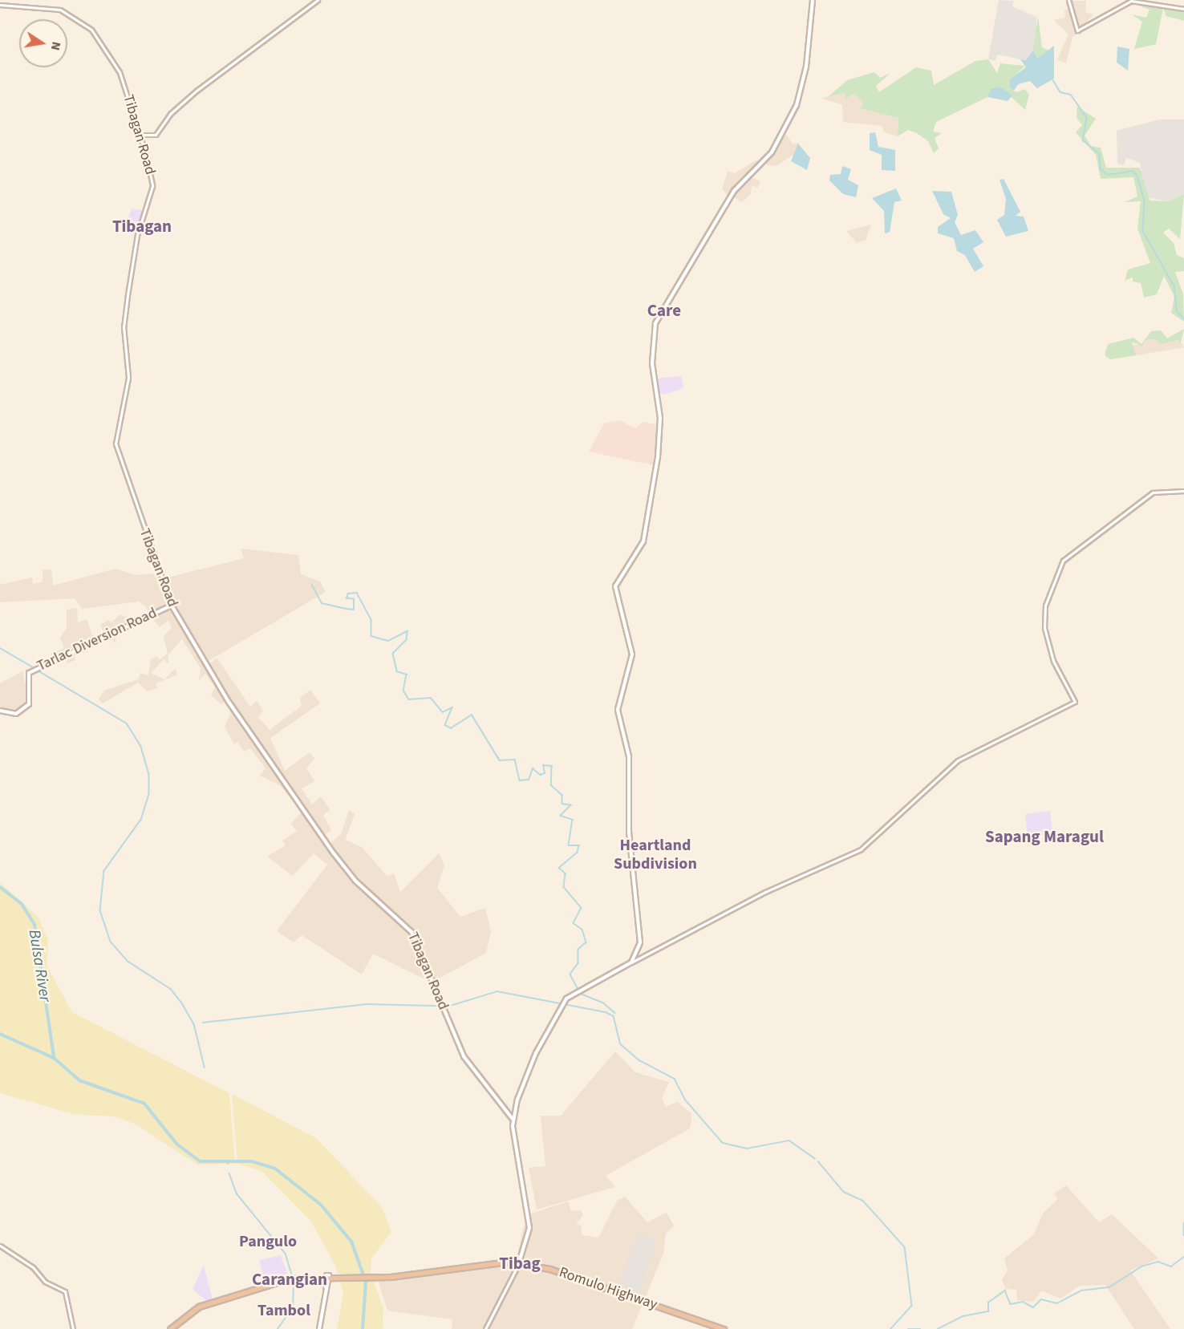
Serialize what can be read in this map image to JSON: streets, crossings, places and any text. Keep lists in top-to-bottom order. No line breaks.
{"streets":{"highway":["Romulo Highway"],"main road":["Tibagan Road","Tarlac Diversion Road"]},"crossings":[["Tibagan Road","Tarlac Diversion Road"]],"districts":["Tibagan","Care","Sapang Maragul","Heartland Subdivision","Pangulo","Tibag","Carangian","Tambol"],"water":["Bulsa River"],"north":"right"}
